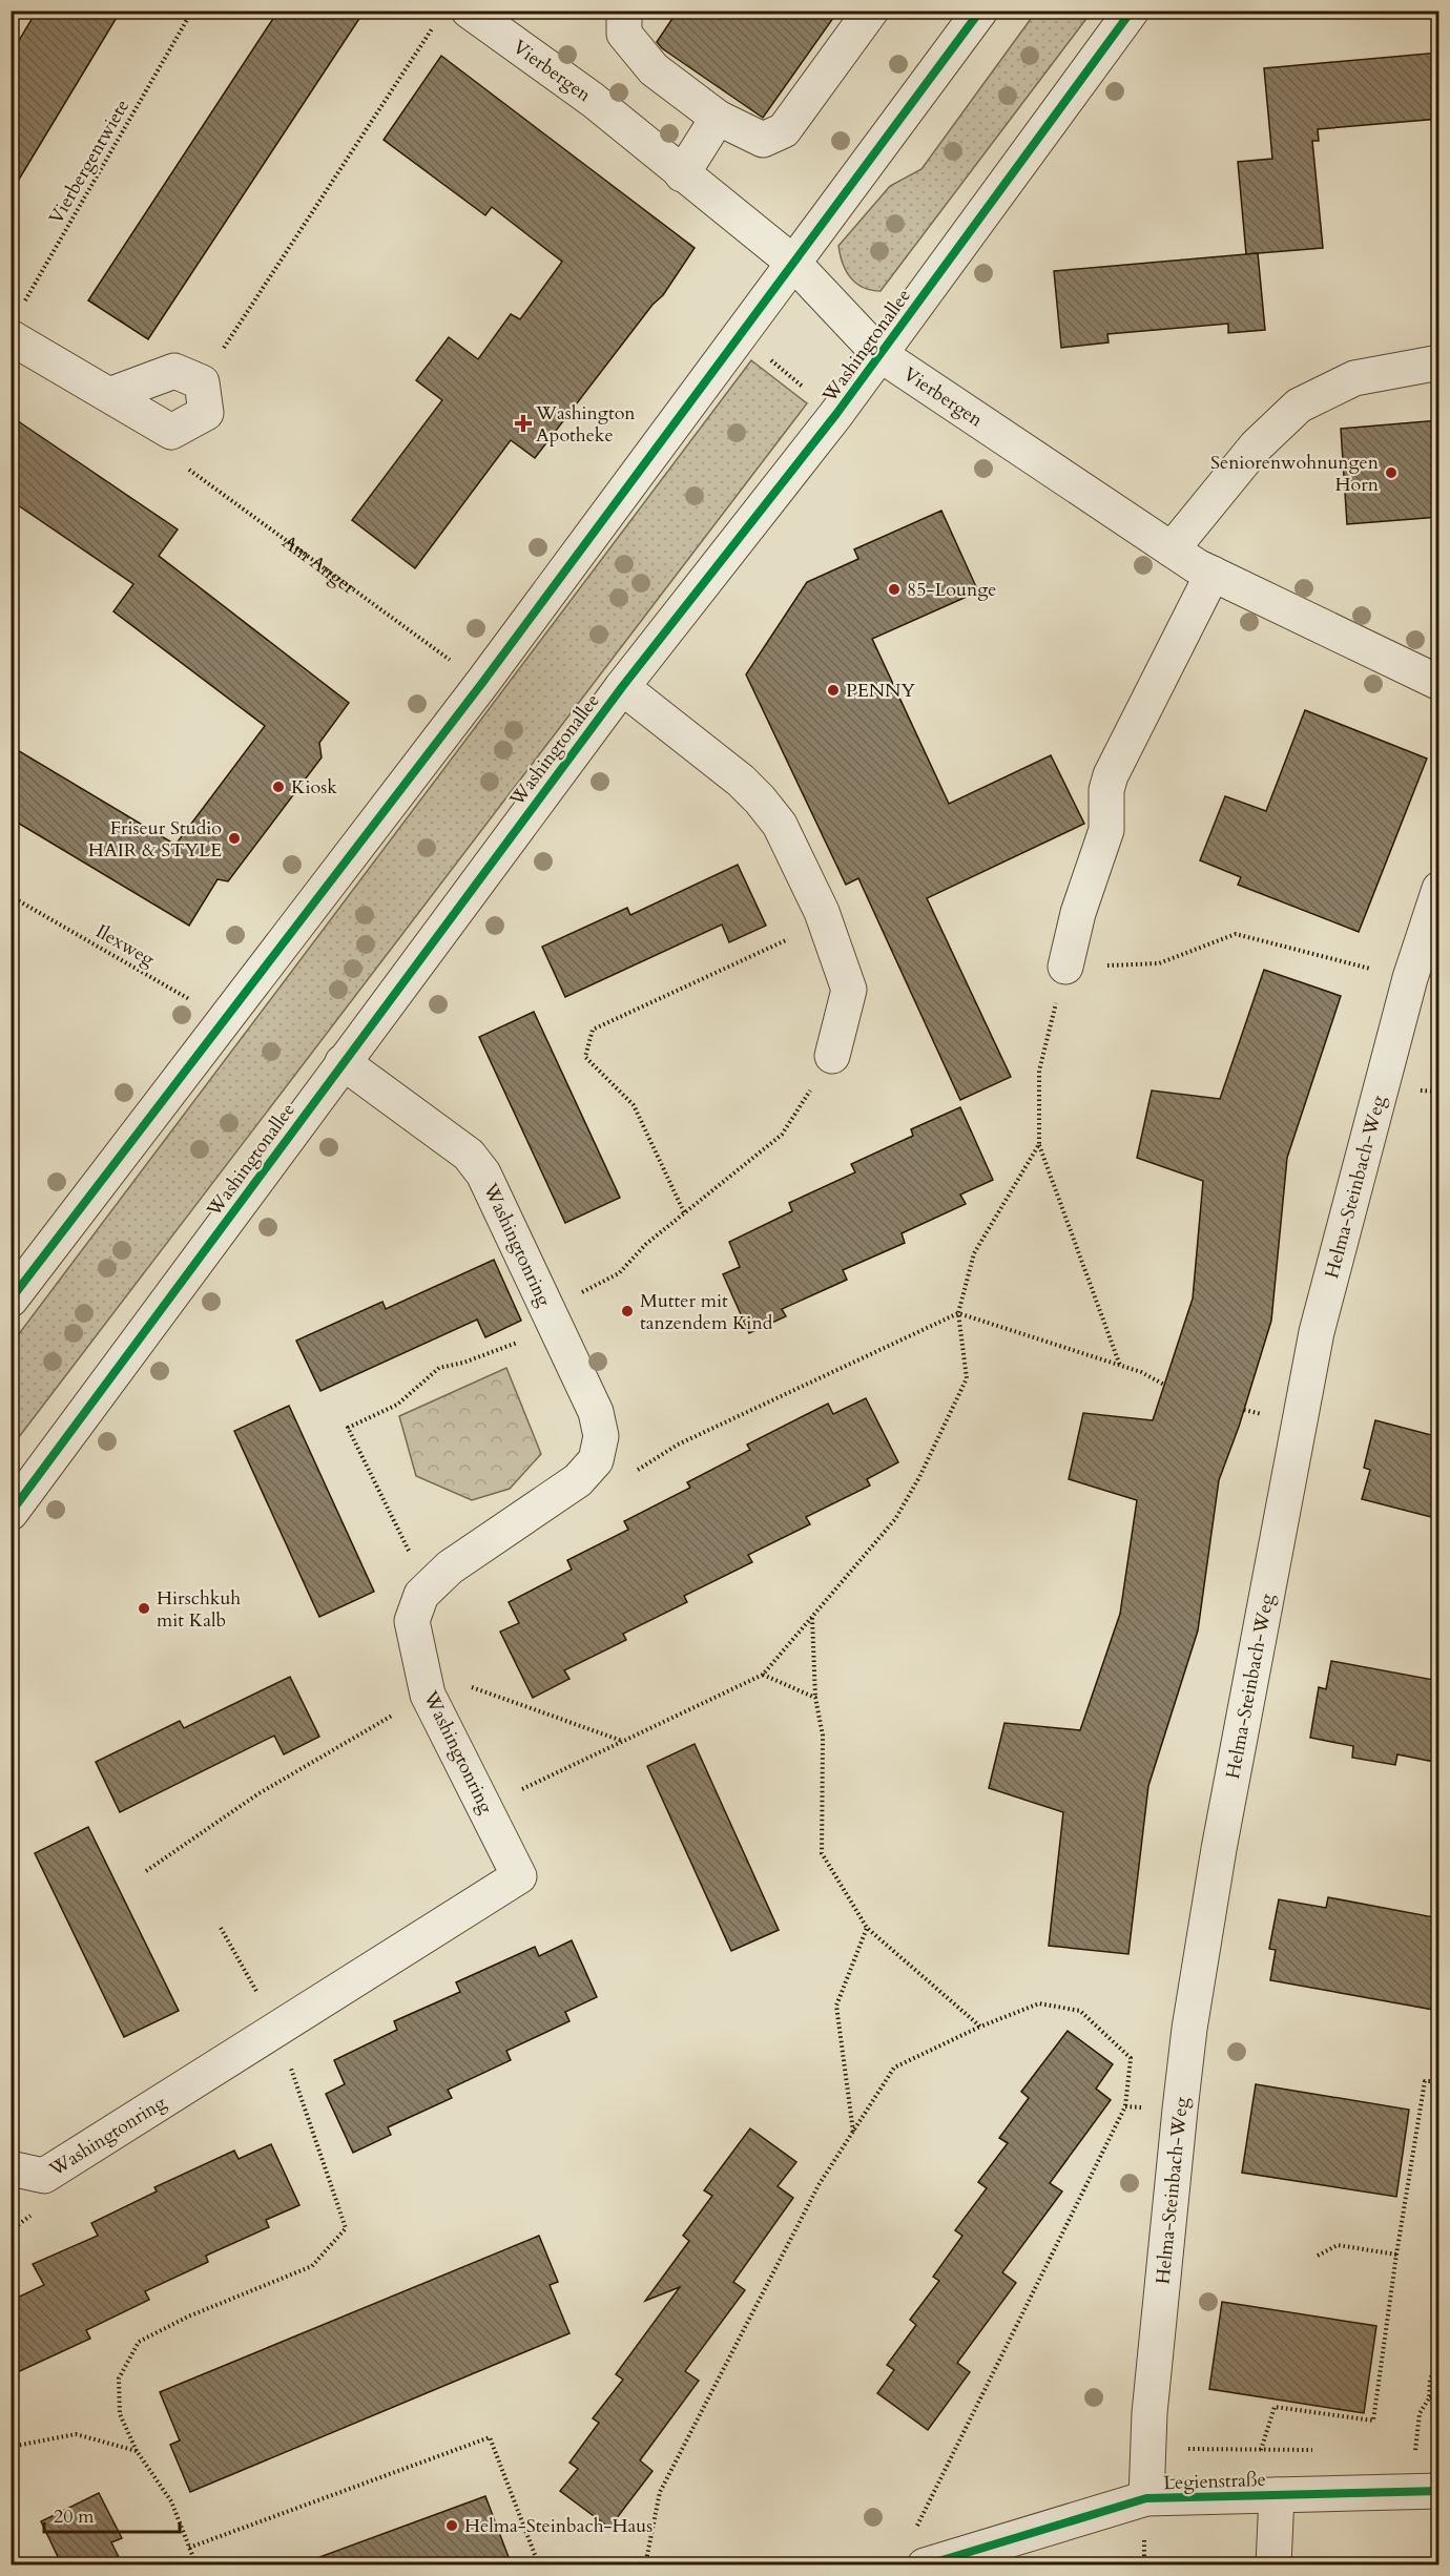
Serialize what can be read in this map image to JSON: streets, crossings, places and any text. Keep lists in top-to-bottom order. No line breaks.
{"streets":{"street":["Vierbergen","Washingtonallee","Helma-Steinbach-Weg","Washingtonring","Legienstraße"],"path":["Vierbergentwiete","Am Anger","Ilexweg"]},"crossings":[["Vierbergen","Washingtonallee"],["Washingtonallee","Washingtonring"],["Helma-Steinbach-Weg","Legienstraße"]],"places":{"health":["Washington Apotheke"],"other":["Seniorenwohnungen Horn","85-Lounge","PENNY","Kiosk","Friseur Studio HAIR & STYLE","Mutter mit tanzendem Kind","Hirschkuh mit Kalb","Helma-Steinbach-Haus"]},"scale_bar":"20 m"}
